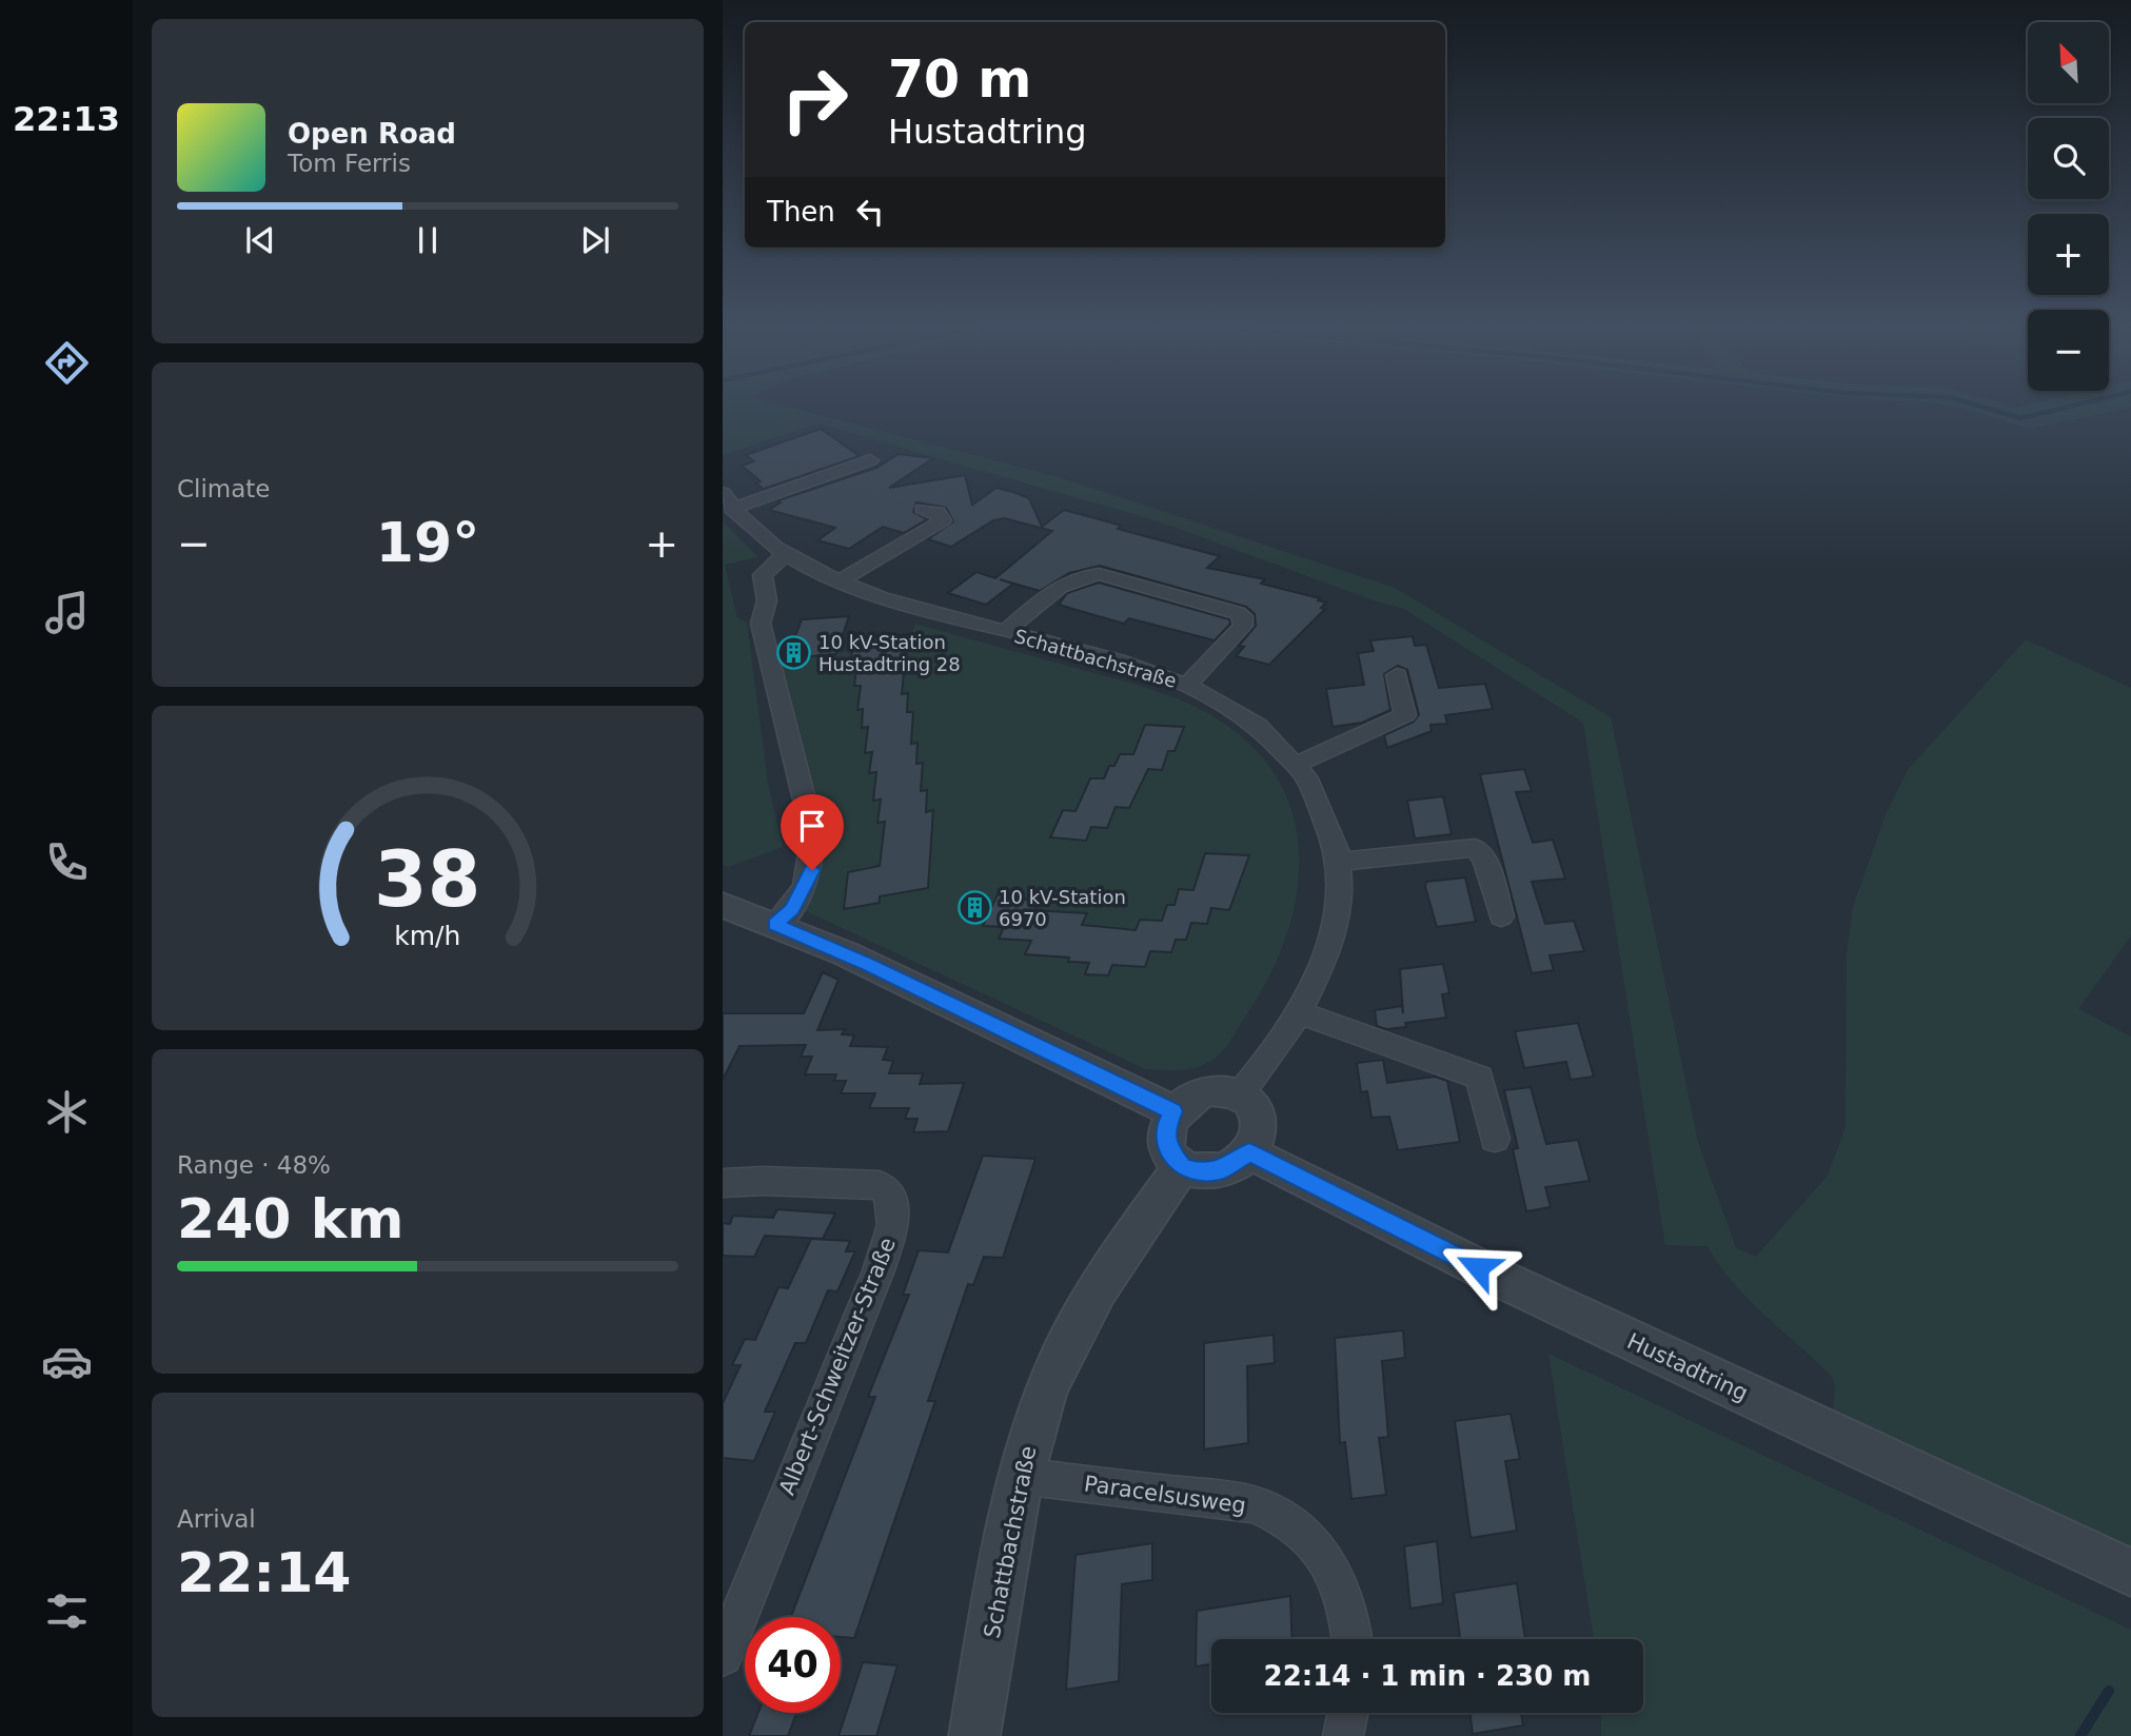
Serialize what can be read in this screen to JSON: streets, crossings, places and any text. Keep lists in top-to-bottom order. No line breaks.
{"streets":{"street":["Schattbachstraße","Albert-Schweitzer-Straße","Hustadtring","Paracelsusweg"]},"crossings":[["Schattbachstraße","Hustadtring"],["Schattbachstraße","Paracelsusweg"]],"places":{"building":["10 kV-Station Hustadtring 28","10 kV-Station 6970"]},"north":"top left","page":{"tabs":"22:13","map_buttons":["+","−"],"turn":["70 m","Hustadtring"],"song":["Open Road","Tom Ferris"],"then":"Then","tile":["Climate",["Range · 48%","240 km"],["Arrival","22:14"]],"heat":["−","19°","+"],"limit":"40","trip":"22:14 · 1 min · 230 m","gauge":["38","km/h"]}}
